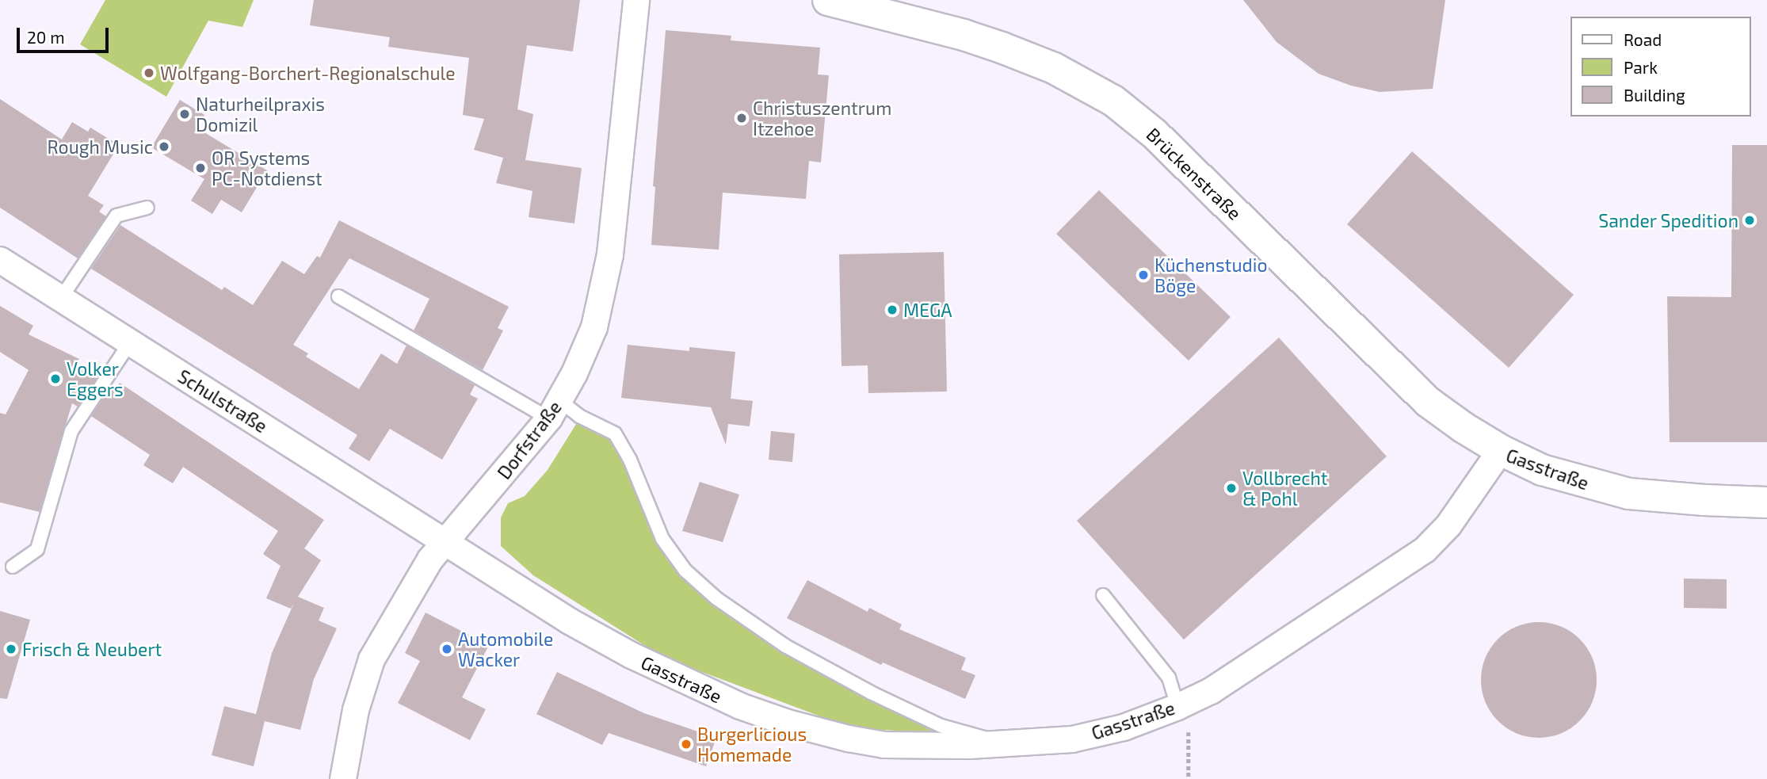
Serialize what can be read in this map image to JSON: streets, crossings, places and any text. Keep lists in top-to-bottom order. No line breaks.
{"streets":{"street":["Brückenstraße","Schulstraße","Dorfstraße","Gasstraße"]},"crossings":[["Brückenstraße","Gasstraße"],["Schulstraße","Dorfstraße"],["Schulstraße","Gasstraße"],["Dorfstraße","Gasstraße"]],"places":["Wolfgang-Borchert-Regionalschule","Naturheilpraxis Domizil","Christuszentrum Itzehoe","Rough Music","OR Systems PC-Notdienst","Sander Spedition","Küchenstudio Böge","MEGA","Volker Eggers","Vollbrecht & Pohl","Frisch & Neubert","Automobile Wacker","Burgerlicious Homemade"],"legend":["Road","Park","Building"],"scale_bar":"20 m"}
